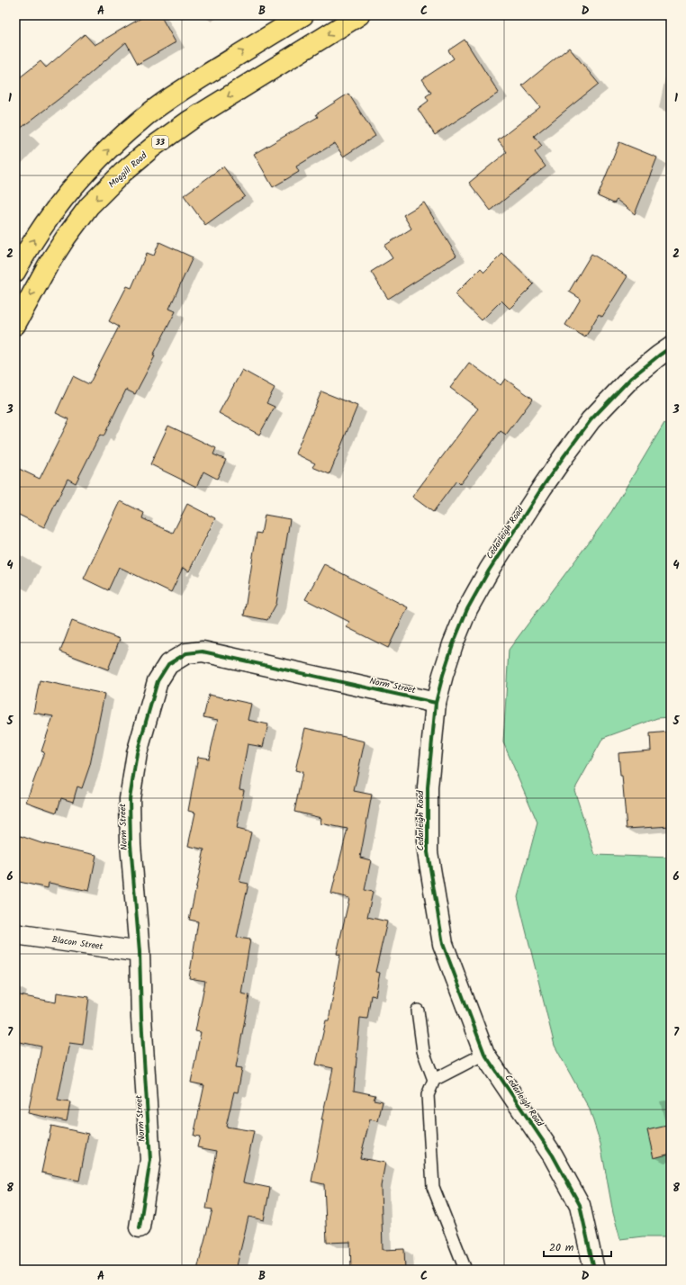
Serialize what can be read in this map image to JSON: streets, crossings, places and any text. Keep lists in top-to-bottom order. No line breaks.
{"streets":{"highway":["33","Moggill Road"],"street":["Cedarleigh Road","Norm Street","Blacon Street"]},"crossings":[["Cedarleigh Road","Norm Street"],["Norm Street","Blacon Street"]],"scale_bar":"20 m","grid":{"columns":["A","B","C","D"],"rows":["1","2","3","4","5","6","7","8"]}}
